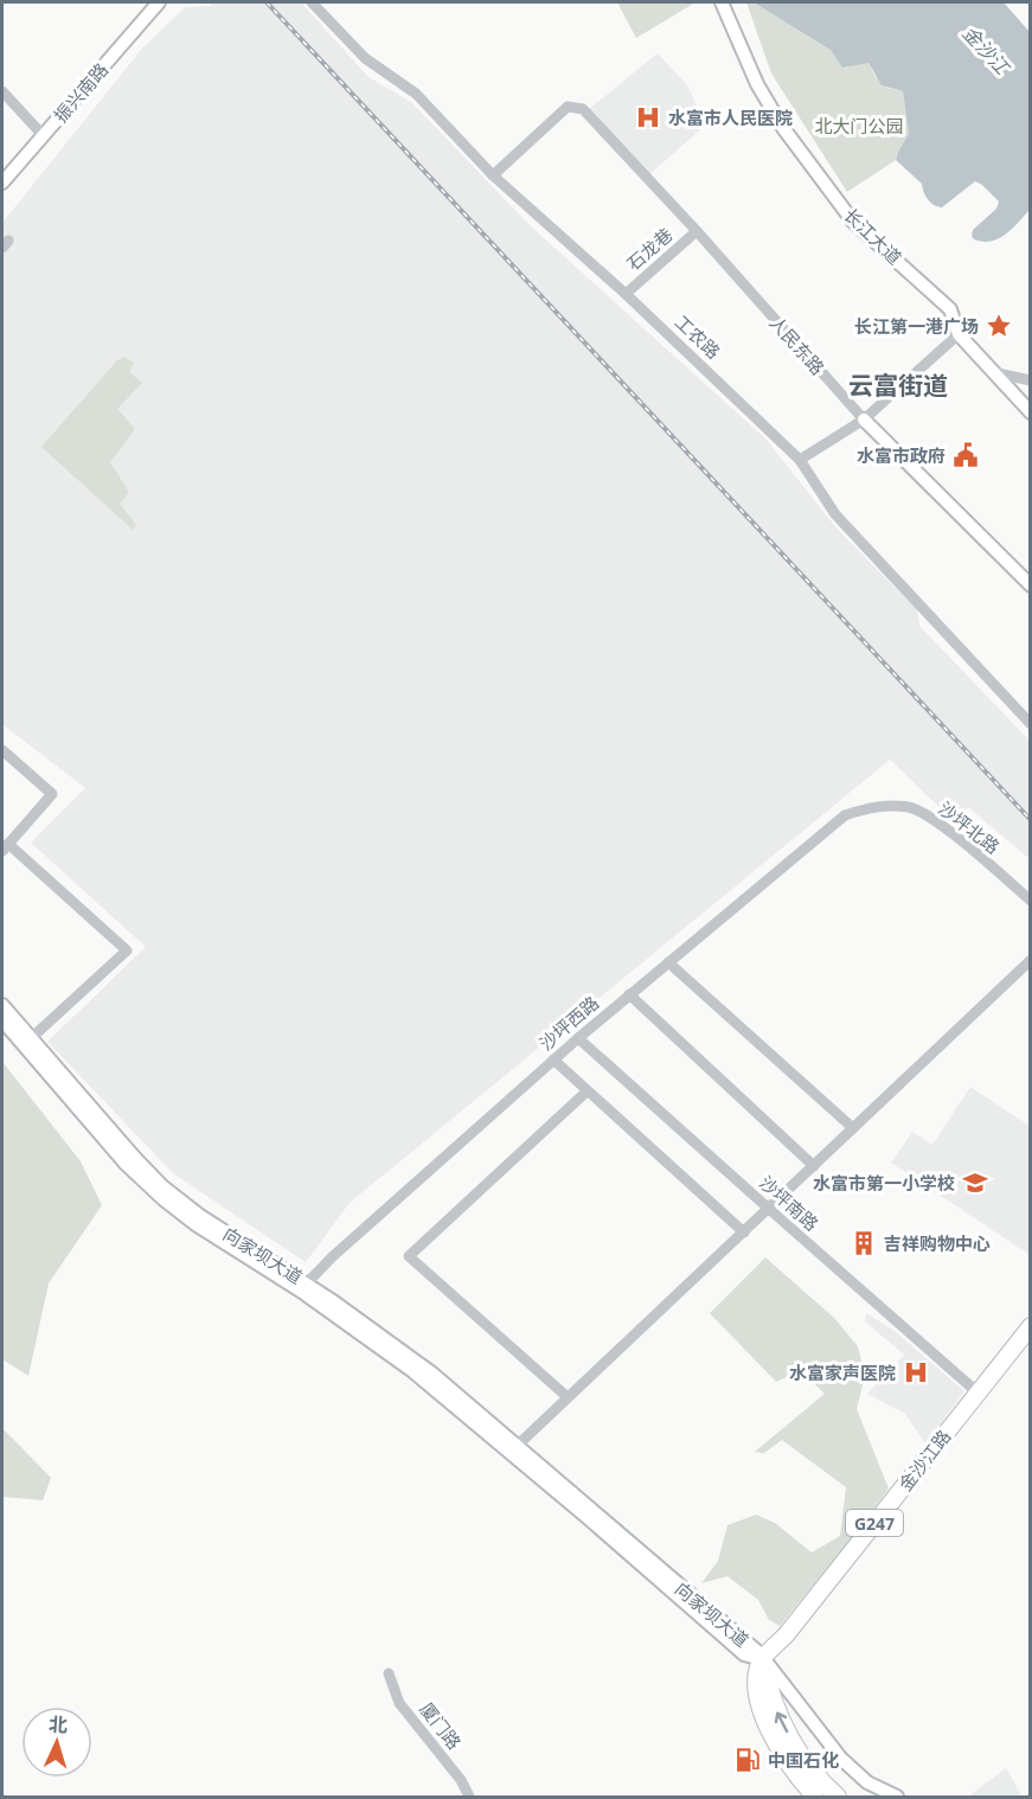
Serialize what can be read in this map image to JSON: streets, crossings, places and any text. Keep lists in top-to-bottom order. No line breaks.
{"streets":{"highway":["金沙江路","G247"],"main road":["振兴南路","长江大道","人民东路","向家坝大道"],"street":["石龙巷","工农路","沙坪北路","沙坪西路","沙坪南路","厦门路"]},"crossings":[["石龙巷","工农路"],["石龙巷","人民东路"],["工农路","人民东路"],["沙坪北路","沙坪西路"],["沙坪西路","沙坪南路"],["沙坪西路","向家坝大道"],["沙坪南路","金沙江路"],["向家坝大道","金沙江路"]],"districts":["云富街道"],"water":["金沙江"],"parks":["北大门公园"],"places":{"hospital":["水富市人民医院","水富家声医院"],"place":["长江第一港广场"],"public building":["水富市政府"],"school or university":["水富市第一小学校"],"building":["吉祥购物中心"],"fuel station":["中国石化"]},"north":"top"}
